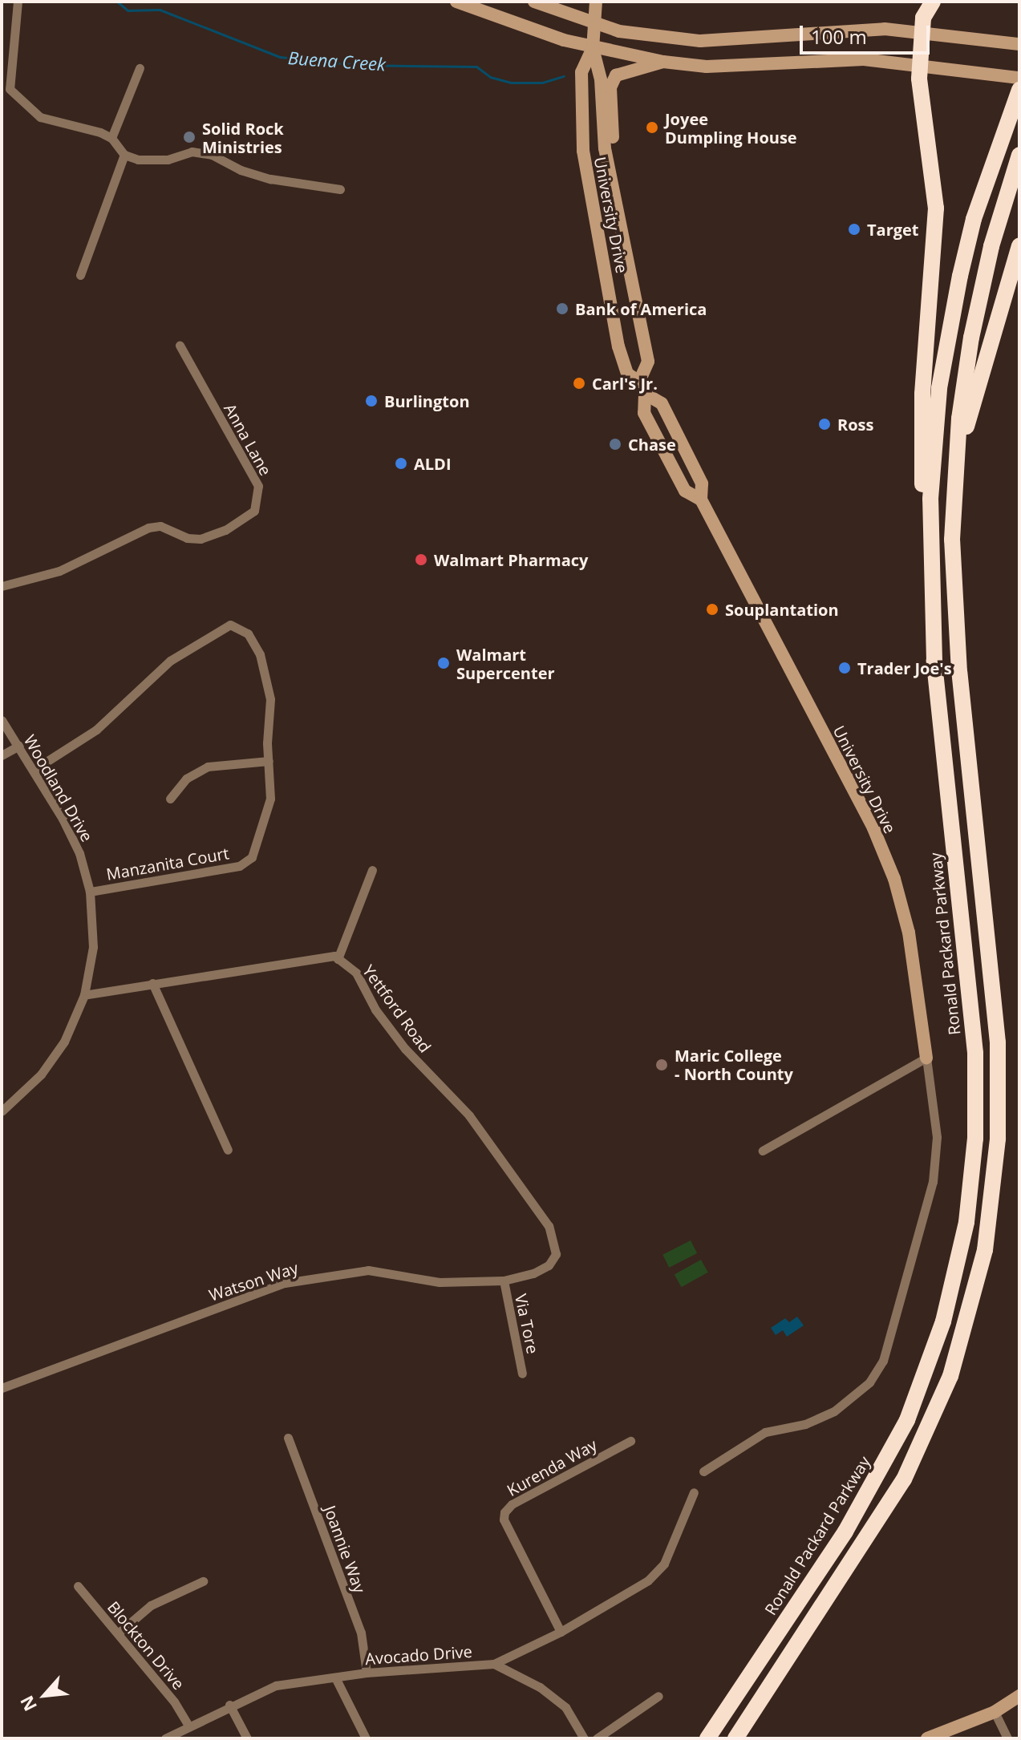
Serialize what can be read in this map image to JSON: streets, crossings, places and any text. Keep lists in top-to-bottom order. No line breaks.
{"streets":{"highway":["Ronald Packard Parkway"],"street":["University Drive","Anna Lane","Woodland Drive","Manzanita Court","Yettford Road","Watson Way","Via Tore","Kurenda Way","Joannie Way","Blockton Drive","Avocado Drive"]},"crossings":[["Woodland Drive","Manzanita Court"],["Yettford Road","Watson Way"],["Watson Way","Via Tore"],["Kurenda Way","Avocado Drive"],["Joannie Way","Avocado Drive"],["Blockton Drive","Avocado Drive"]],"water":["Buena Creek"],"places":["Joyee Dumpling House","Solid Rock Ministries","Target","Bank of America","Carl's Jr.","Burlington","Ross","Chase","ALDI","Walmart Pharmacy","Souplantation","Walmart Supercenter","Trader Joe's","Maric College - North County"],"scale_bar":"100 m","north":"bottom left"}
